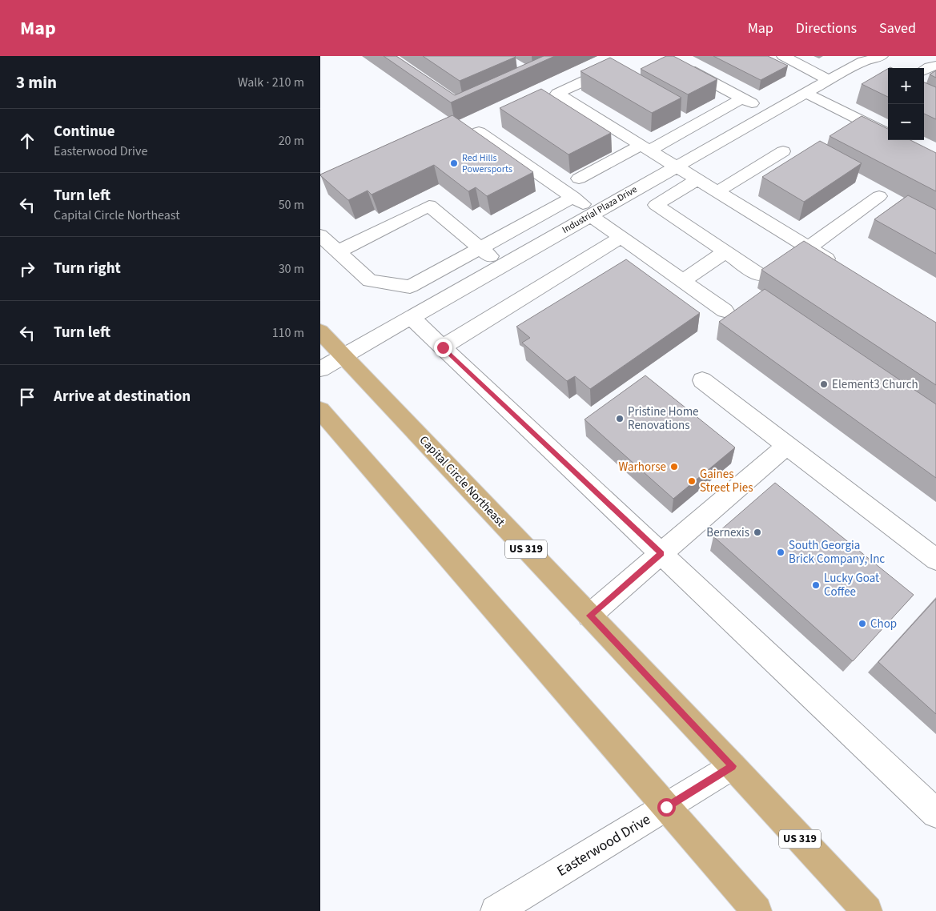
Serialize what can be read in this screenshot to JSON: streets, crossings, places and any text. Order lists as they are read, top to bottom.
{
  "streets": {
    "main road": ["Capital Circle Northeast", "US 319"],
    "street": ["Industrial Plaza Drive", "Easterwood Drive"]
  },
  "crossings": [
    ["Industrial Plaza Drive", "Capital Circle Northeast"],
    ["Capital Circle Northeast", "Easterwood Drive"]
  ],
  "places": [
    "Red Hills Powersports",
    "Element3 Church",
    "Pristine Home Renovations",
    "Warhorse",
    "Gaines Street Pies",
    "Bernexis",
    "South Georgia Brick Company, Inc",
    "Lucky Goat Coffee",
    "Chop"
  ],
  "page": {
    "header": "Map",
    "nav": ["Map", "Directions", "Saved"],
    "heading": ["3 min", "Walk · 210 m"],
    "map_buttons": ["+", "−"],
    "list": [
      ["Continue", "Easterwood Drive", "20 m"],
      ["Turn left", "Capital Circle Northeast", "50 m"],
      ["Turn right", "30 m"],
      ["Turn left", "110 m"],
      "Arrive at destination"
    ]
  }
}
